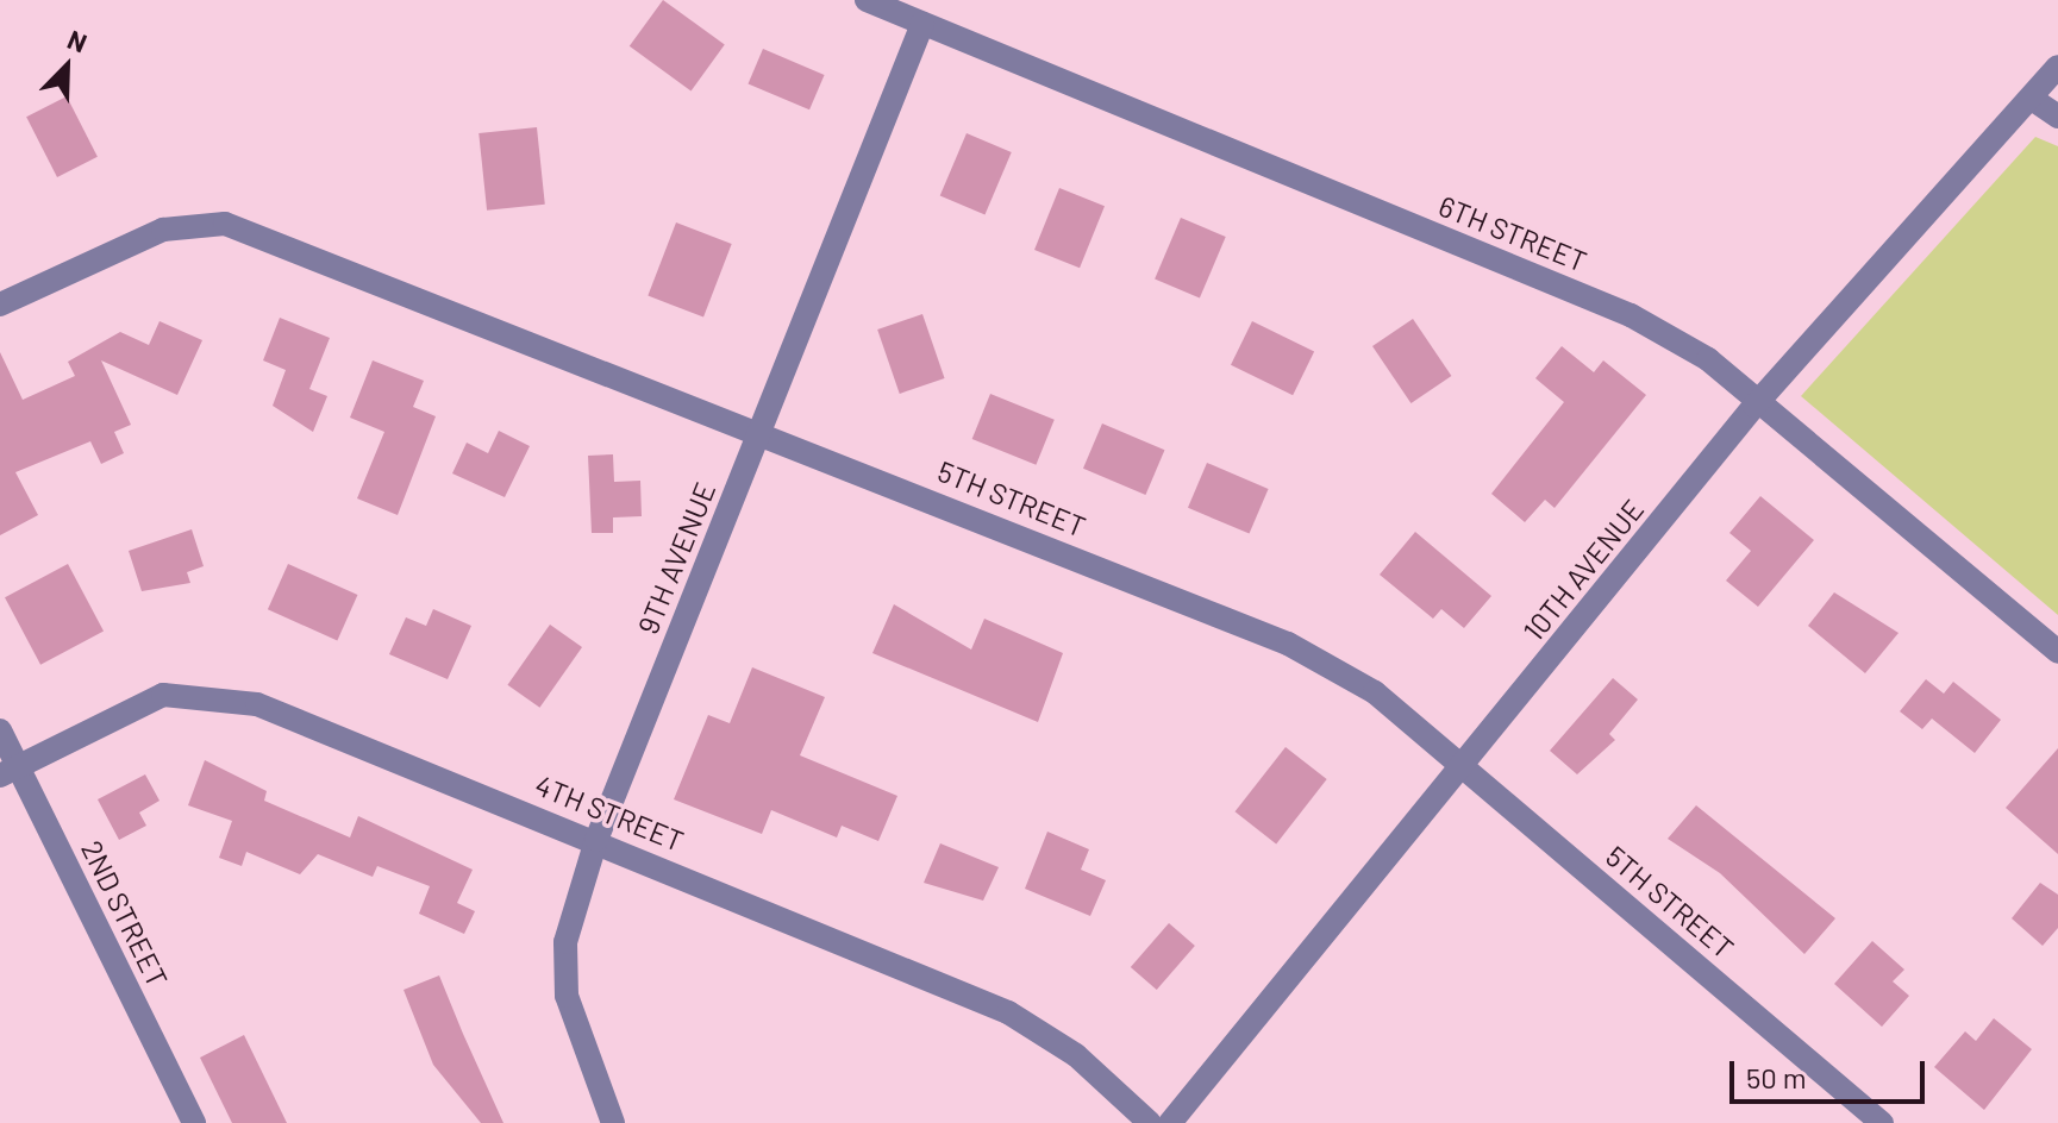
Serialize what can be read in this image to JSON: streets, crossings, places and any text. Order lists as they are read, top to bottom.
{
  "streets": {
    "street": [
      "6TH STREET",
      "5TH STREET",
      "9TH AVENUE",
      "10TH AVENUE",
      "4TH STREET",
      "2ND STREET"
    ]
  },
  "crossings": [
    ["6TH STREET", "9TH AVENUE"],
    ["6TH STREET", "10TH AVENUE"],
    ["5TH STREET", "9TH AVENUE"],
    ["5TH STREET", "10TH AVENUE"],
    ["9TH AVENUE", "4TH STREET"],
    ["4TH STREET", "2ND STREET"]
  ],
  "scale_bar": "50 m",
  "north": "top right"
}
